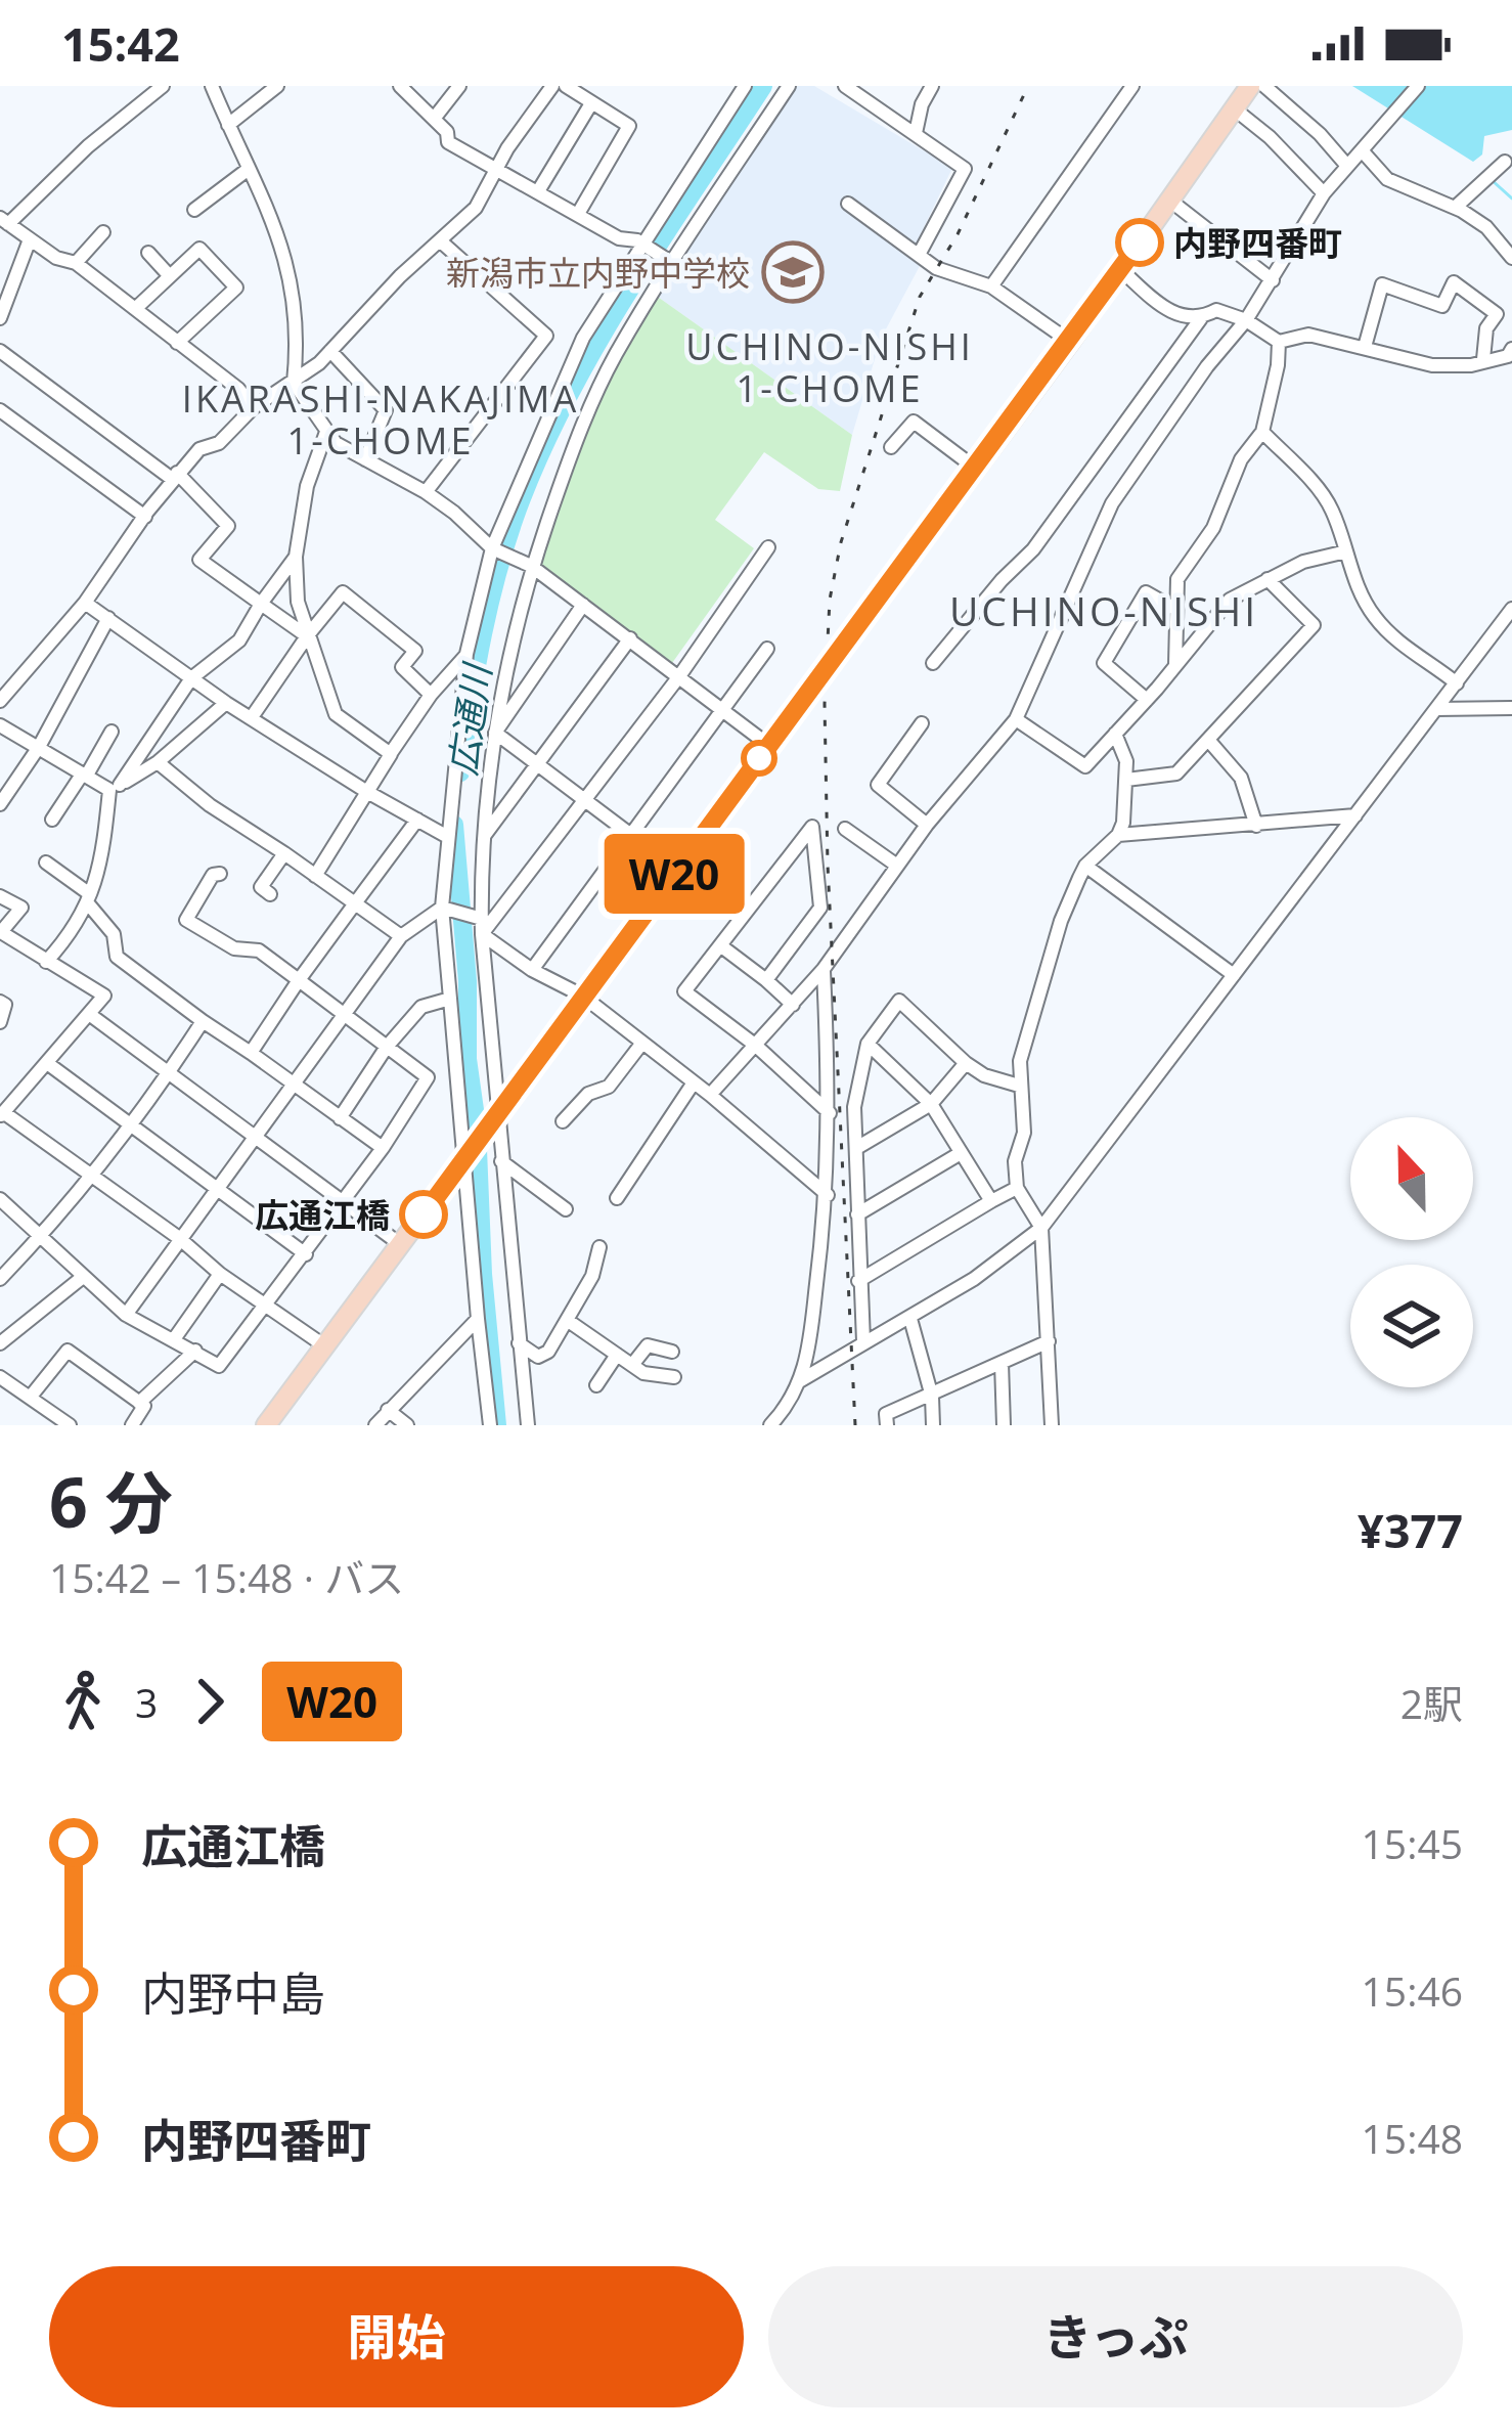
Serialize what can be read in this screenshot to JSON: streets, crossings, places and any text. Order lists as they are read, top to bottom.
{
  "districts": ["UCHINO-NISHI 1-CHOME", "IKARASHI-NAKAJIMA 1-CHOME", "UCHINO-NISHI"],
  "water": ["広通川"],
  "places": {
    "other": ["内野四番町", "広通江橋"],
    "school or university": ["新潟市立内野中学校"]
  },
  "lines": ["bus line W20"],
  "north": "top",
  "page": {
    "status": "15:42",
    "on_map": "W20",
    "heading": ["6 分", "15:42 – 15:48 · バス", "¥377"],
    "legs": ["3", "W20", "2駅"],
    "list": [
      {
        "name": "広通江橋",
        "value": "15:45"
      },
      {
        "name": "内野中島",
        "value": "15:46"
      },
      {
        "name": "内野四番町",
        "value": "15:48"
      }
    ],
    "buttons": ["開始", "きっぷ"]
  }
}
